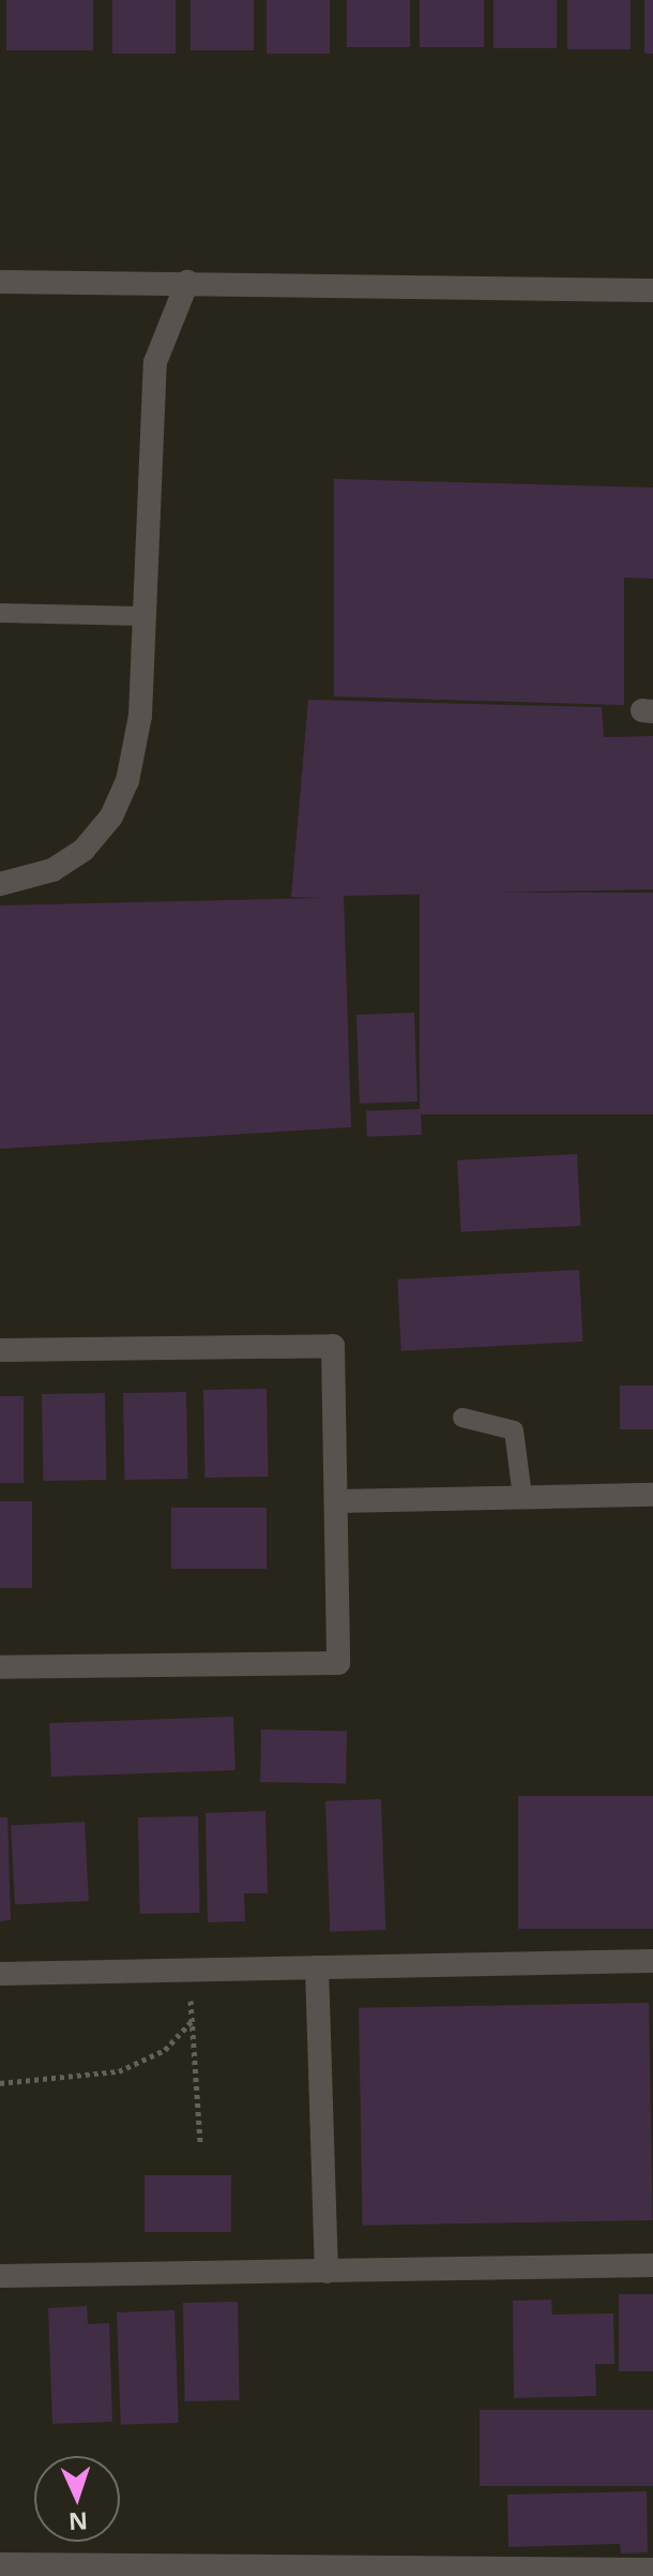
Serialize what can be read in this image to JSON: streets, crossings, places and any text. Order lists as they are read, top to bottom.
{
  "north": "bottom"
}
